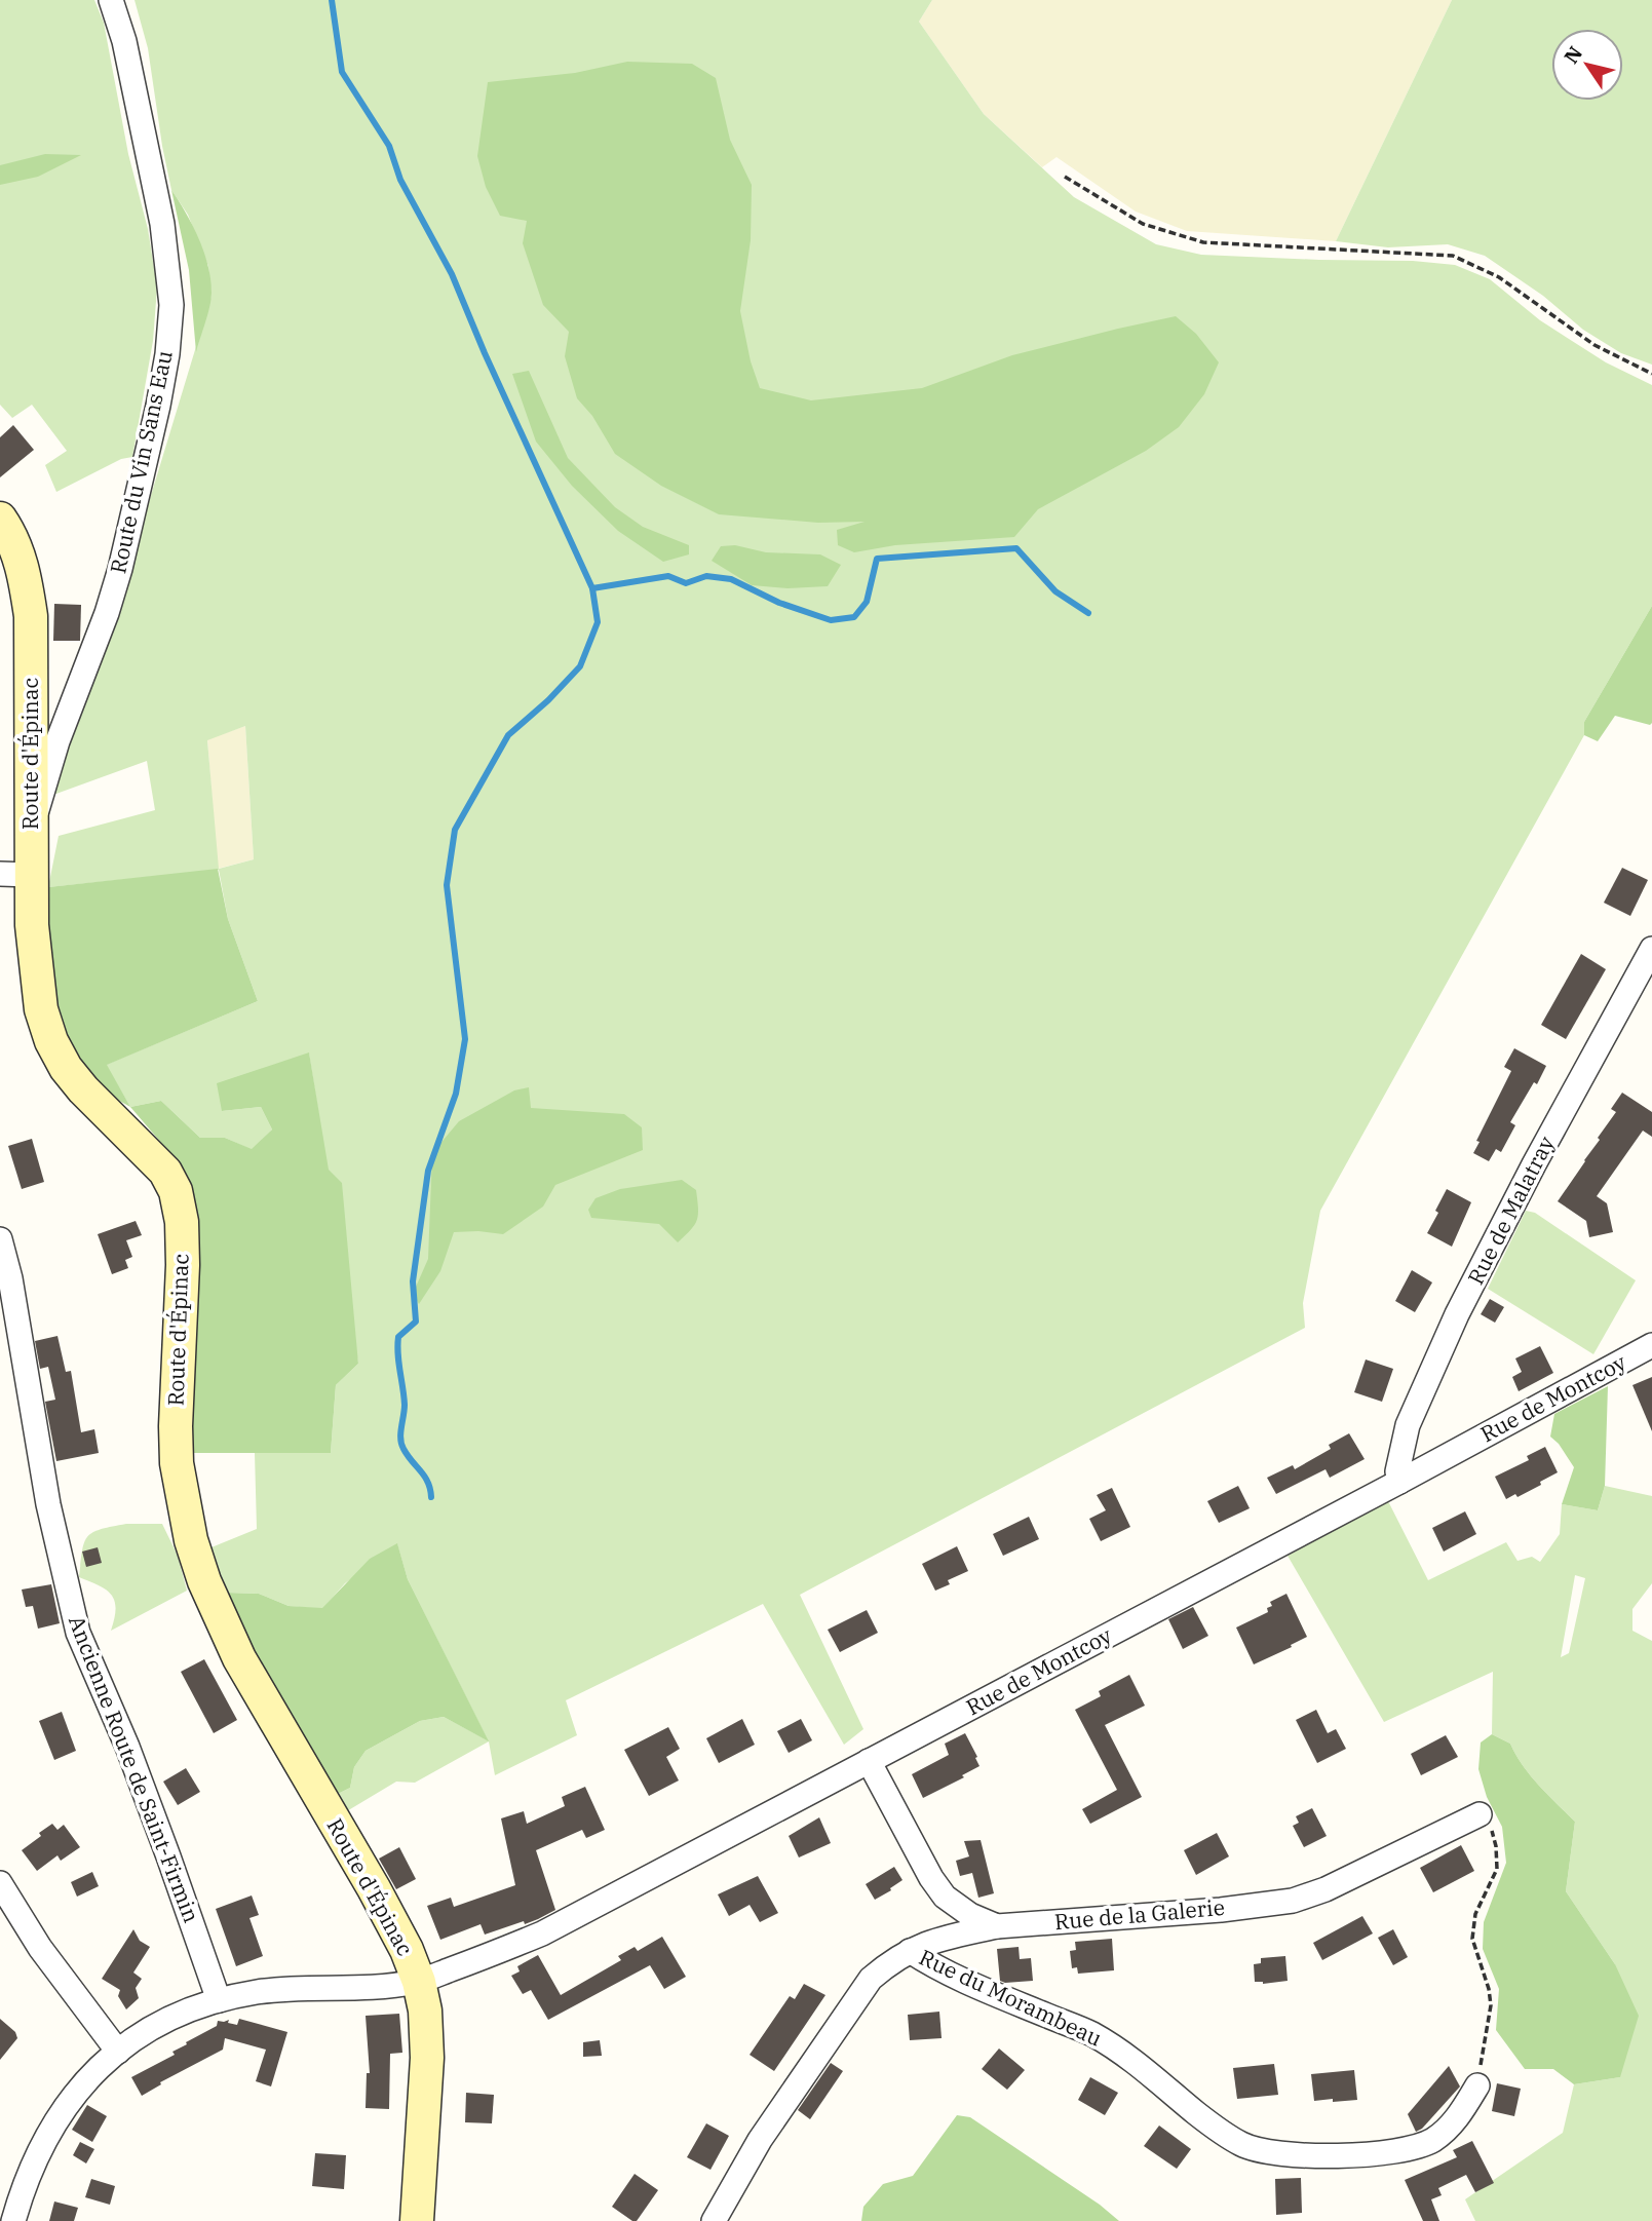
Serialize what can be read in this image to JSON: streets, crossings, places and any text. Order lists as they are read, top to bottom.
{
  "streets": {
    "main road": ["Route d'Épinac"],
    "street": [
      "Route du Vin Sans Eau",
      "Rue de Malatray",
      "Rue de Montcoy",
      "Ancienne Route de Saint-Firmin",
      "Rue de la Galerie",
      "Rue du Morambeau"
    ]
  },
  "crossings": [
    ["Route du Vin Sans Eau", "Route d'Épinac"],
    ["Route d'Épinac", "Rue de Montcoy"],
    ["Rue de Malatray", "Rue de Montcoy"],
    ["Rue de Montcoy", "Ancienne Route de Saint-Firmin"],
    ["Rue de Montcoy", "Rue de la Galerie"],
    ["Rue de la Galerie", "Rue du Morambeau"]
  ],
  "north": "top left"
}
